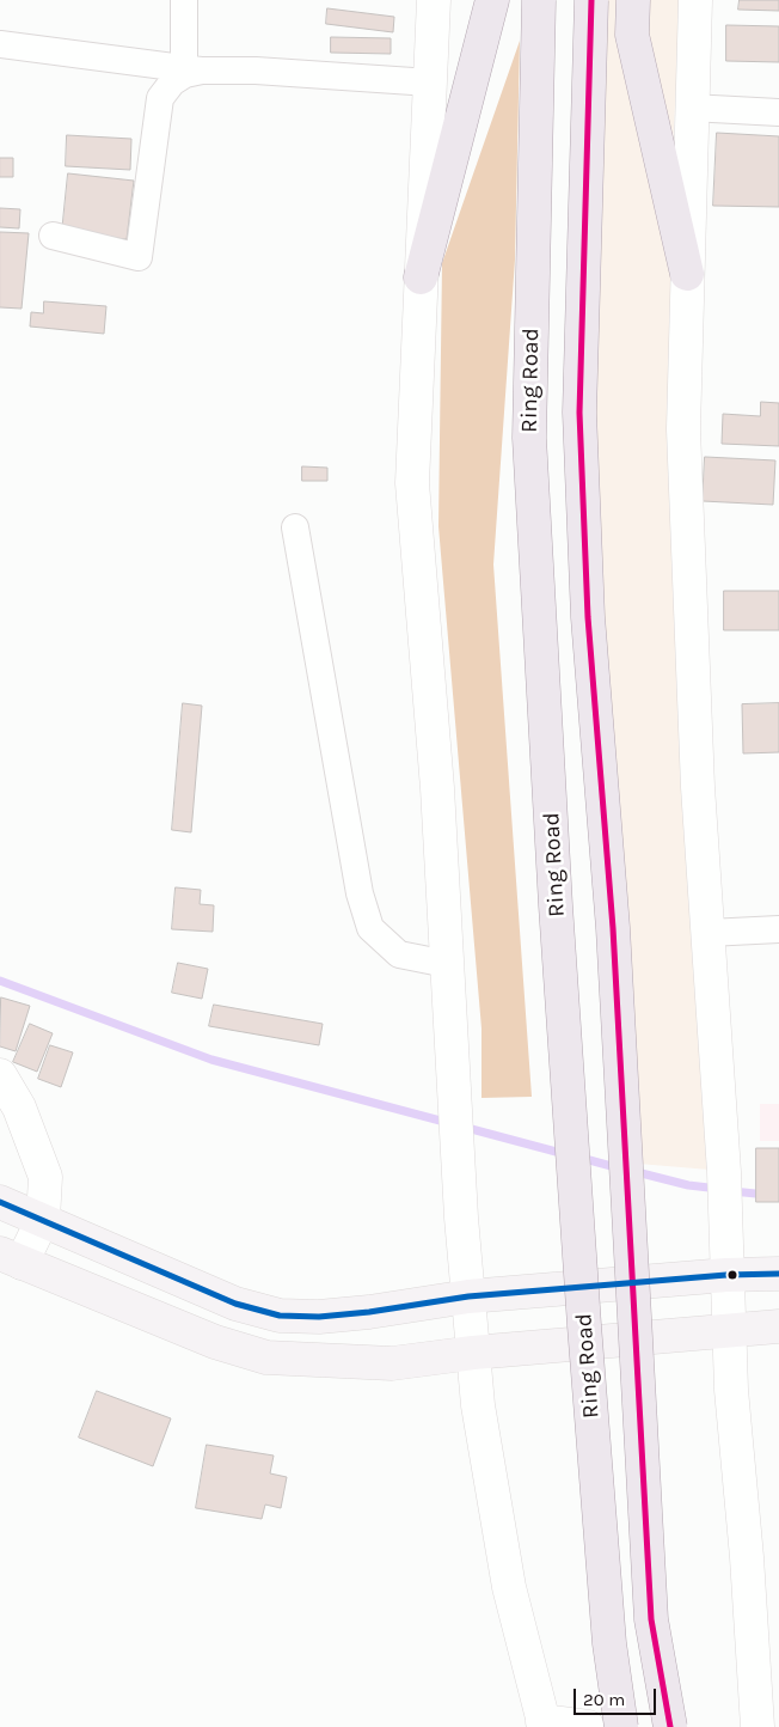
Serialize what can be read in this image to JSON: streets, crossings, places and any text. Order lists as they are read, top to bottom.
{
  "streets": {
    "main road": ["Ring Road"]
  },
  "scale_bar": "20 m"
}
